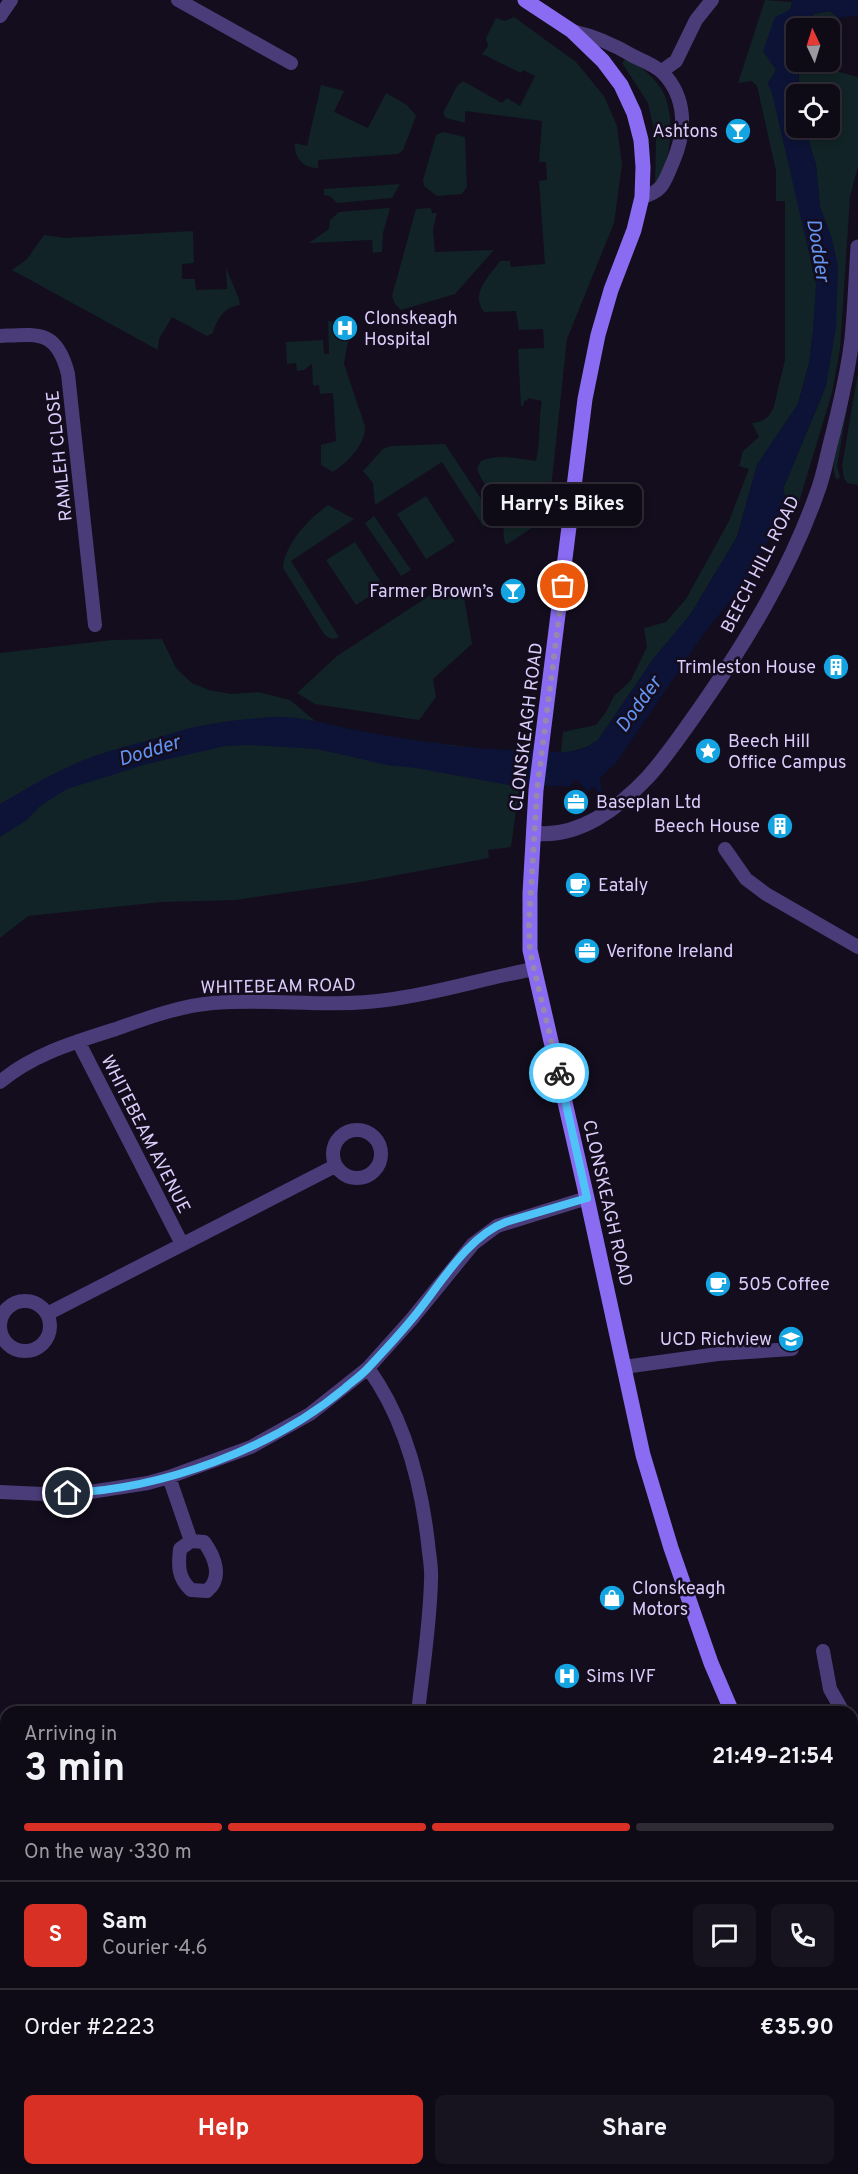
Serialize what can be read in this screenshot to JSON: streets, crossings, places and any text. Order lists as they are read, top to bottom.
{
  "streets": {
    "main road": ["CLONSKEAGH ROAD"],
    "street": [
      "RAMLEH CLOSE",
      "BEECH HILL ROAD",
      "WHITEBEAM ROAD",
      "WHITEBEAM AVENUE"
    ]
  },
  "crossings": [
    ["BEECH HILL ROAD", "CLONSKEAGH ROAD"],
    ["CLONSKEAGH ROAD", "WHITEBEAM ROAD"],
    ["WHITEBEAM ROAD", "WHITEBEAM AVENUE"]
  ],
  "water": ["Dodder"],
  "places": {
    "bar": ["Ashtons", "Farmer Brown’s"],
    "hospital": ["Clonskeagh Hospital", "Sims IVF"],
    "other": ["Harry's Bikes"],
    "building": ["Trimleston House", "Beech House"],
    "place": ["Beech Hill Office Campus"],
    "office": ["Baseplan Ltd", "Verifone Ireland"],
    "cafe": ["Eataly", "505 Coffee"],
    "school or university": ["UCD Richview"],
    "shop": ["Clonskeagh Motors"]
  },
  "north": "top",
  "page": {
    "bubble": "Harry's Bikes",
    "heading": ["3 min", "Arriving in", "21:49–21:54"],
    "panel": [
      "Sam",
      "Courier · 4.6",
      "Order #2223",
      "€35.90"
    ],
    "bar": "On the way · 330 m",
    "round": "S",
    "buttons": ["Help", "Share"]
  }
}
